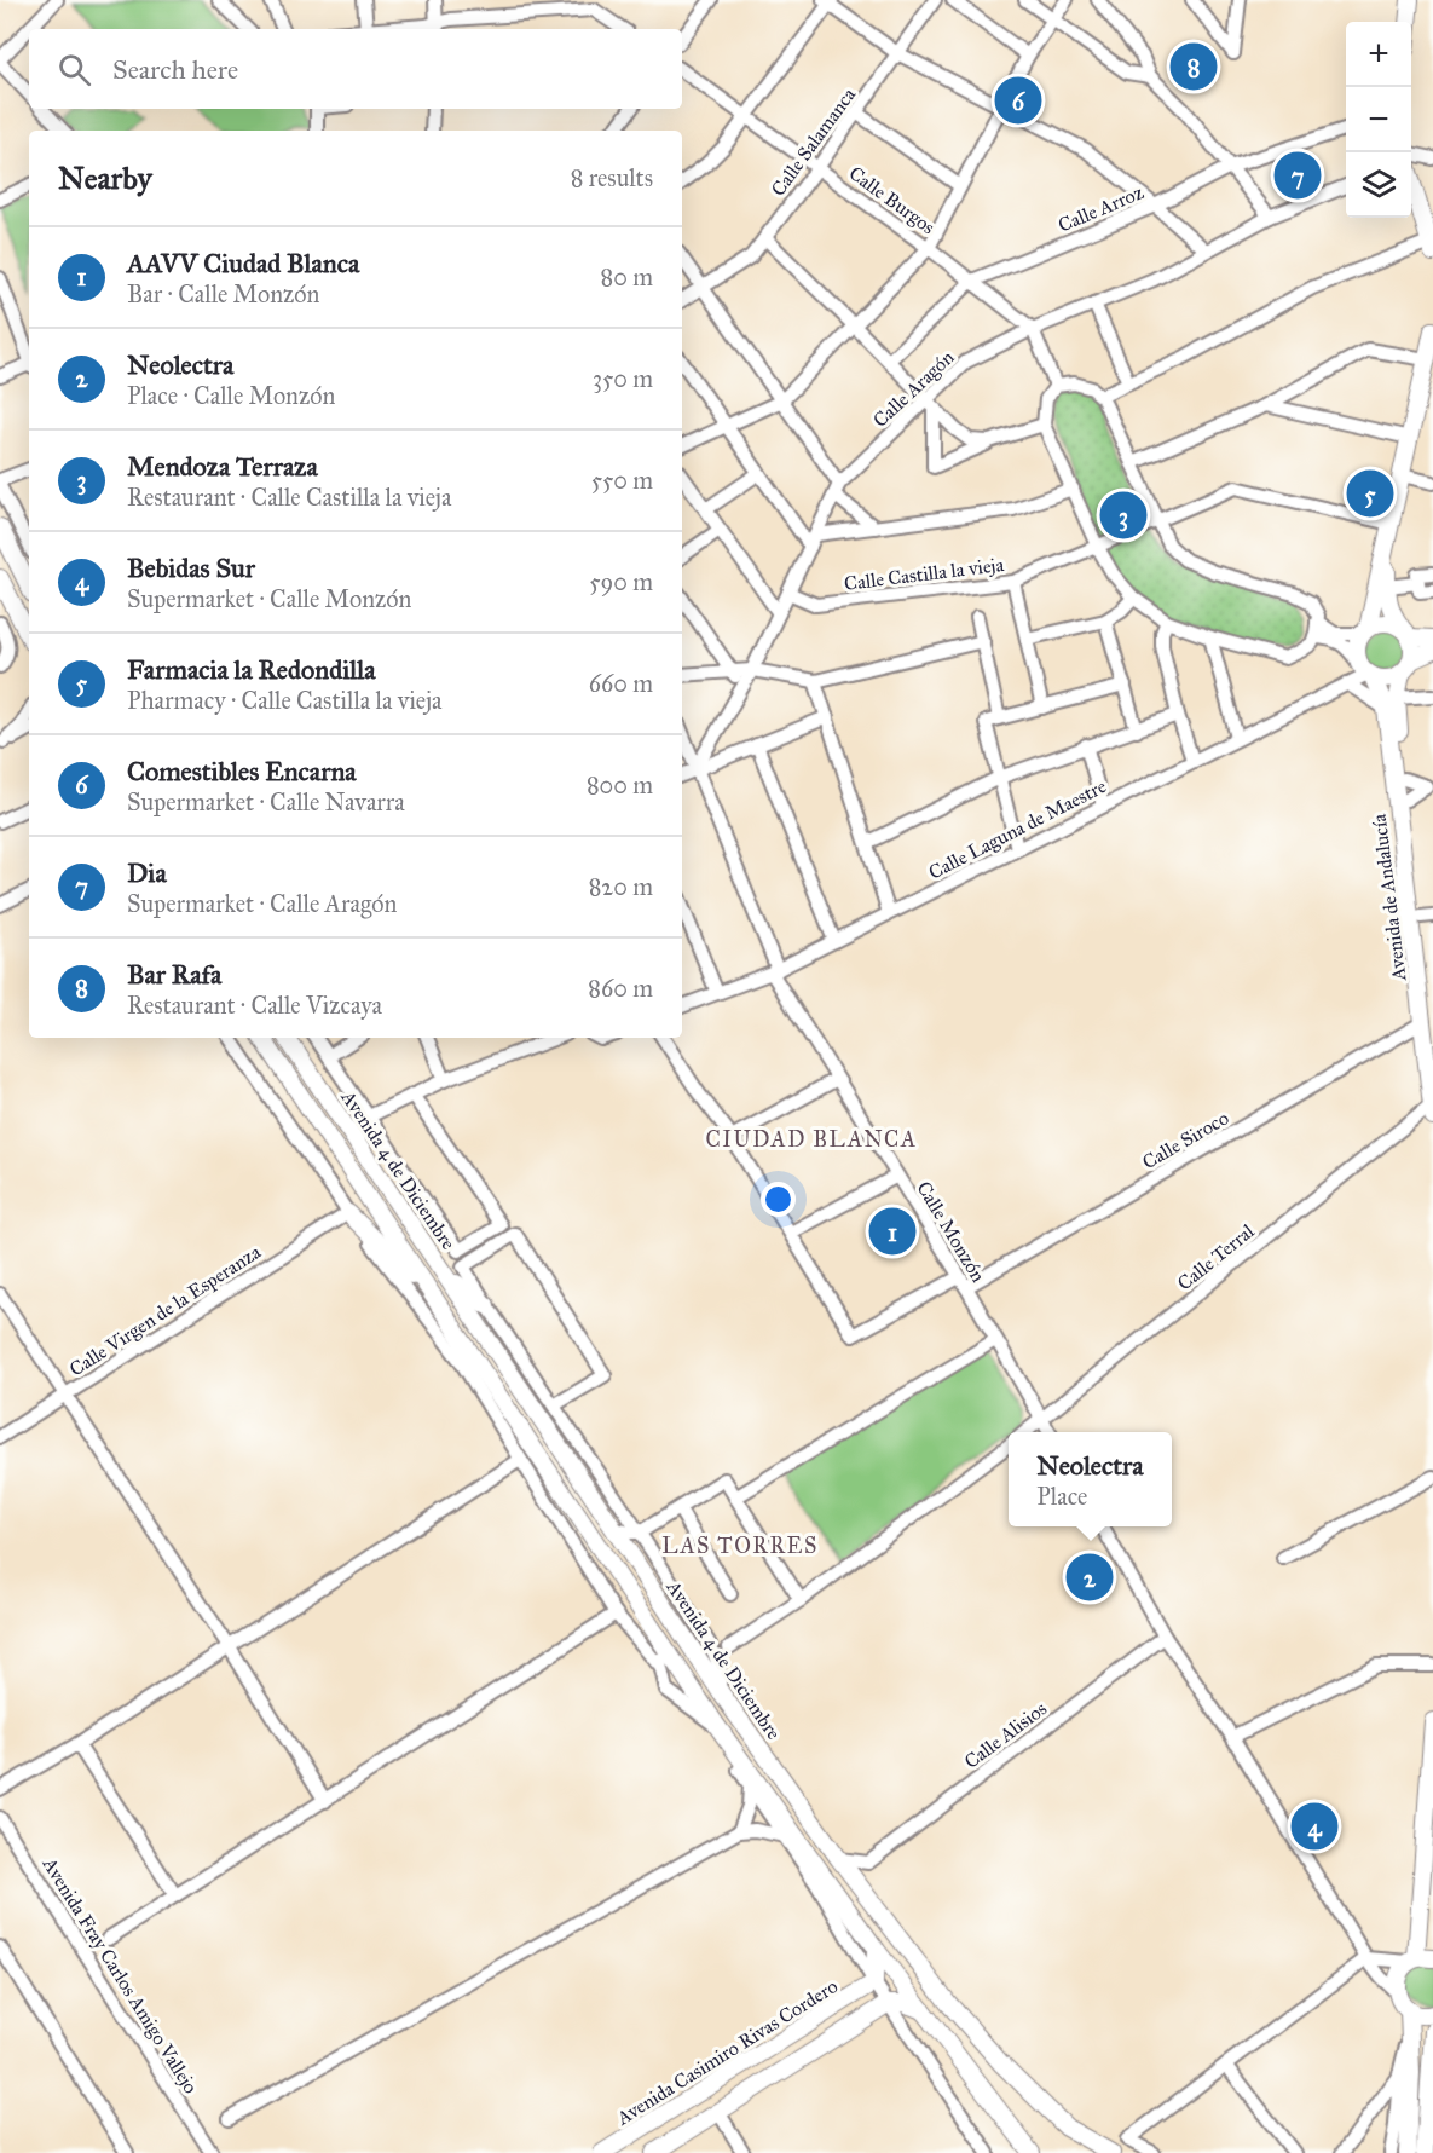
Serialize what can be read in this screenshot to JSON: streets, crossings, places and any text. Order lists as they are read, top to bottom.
{
  "streets": {
    "main road": ["Avenida de Andalucía", "Avenida 4 de Diciembre", "Avenida Casimiro Rivas Cordero"],
    "street": [
      "Calle Salamanca",
      "Calle Burgos",
      "Calle Arroz",
      "Calle Aragón",
      "Calle Castilla la vieja",
      "Calle Laguna de Maestre",
      "Calle Siroco",
      "Calle Monzón",
      "Calle Terral",
      "Calle Virgen de la Esperanza",
      "Calle Alisios",
      "Avenida Fray Carlos Amigo Vallejo"
    ]
  },
  "crossings": [
    ["Calle Salamanca", "Calle Burgos"],
    ["Calle Burgos", "Calle Arroz"],
    ["Calle Burgos", "Calle Aragón"],
    ["Calle Aragón", "Calle Castilla la vieja"],
    ["Calle Aragón", "Calle Monzón"],
    ["Calle Laguna de Maestre", "Avenida de Andalucía"],
    ["Calle Laguna de Maestre", "Calle Monzón"],
    ["Avenida de Andalucía", "Calle Siroco"],
    ["Avenida de Andalucía", "Calle Terral"],
    ["Calle Siroco", "Calle Monzón"],
    ["Avenida 4 de Diciembre", "Calle Alisios"],
    ["Calle Monzón", "Calle Terral"]
  ],
  "districts": ["CIUDAD BLANCA", "LAS TORRES"],
  "page": {
    "map_buttons": ["+", "−"],
    "search": "Search here",
    "pins": [
      "8",
      "6",
      "7",
      "5",
      "3",
      "1",
      "2",
      "4"
    ],
    "heading": ["Nearby", "8 results"],
    "list": [
      {
        "mark": "1",
        "name": "AAVV Ciudad Blanca",
        "note": "Bar · Calle Monzón",
        "value": "80 m"
      },
      {
        "mark": "2",
        "name": "Neolectra",
        "note": "Place · Calle Monzón",
        "value": "350 m"
      },
      {
        "mark": "3",
        "name": "Mendoza Terraza",
        "note": "Restaurant · Calle Castilla la vieja",
        "value": "550 m"
      },
      {
        "mark": "4",
        "name": "Bebidas Sur",
        "note": "Supermarket · Calle Monzón",
        "value": "590 m"
      },
      {
        "mark": "5",
        "name": "Farmacia la Redondilla",
        "note": "Pharmacy · Calle Castilla la vieja",
        "value": "660 m"
      },
      {
        "mark": "6",
        "name": "Comestibles Encarna",
        "note": "Supermarket · Calle Navarra",
        "value": "800 m"
      },
      {
        "mark": "7",
        "name": "Dia",
        "note": "Supermarket · Calle Aragón",
        "value": "820 m"
      },
      {
        "mark": "8",
        "name": "Bar Rafa",
        "note": "Restaurant · Calle Vizcaya",
        "value": "860 m"
      }
    ],
    "popup": ["Neolectra", "Place"]
  }
}
